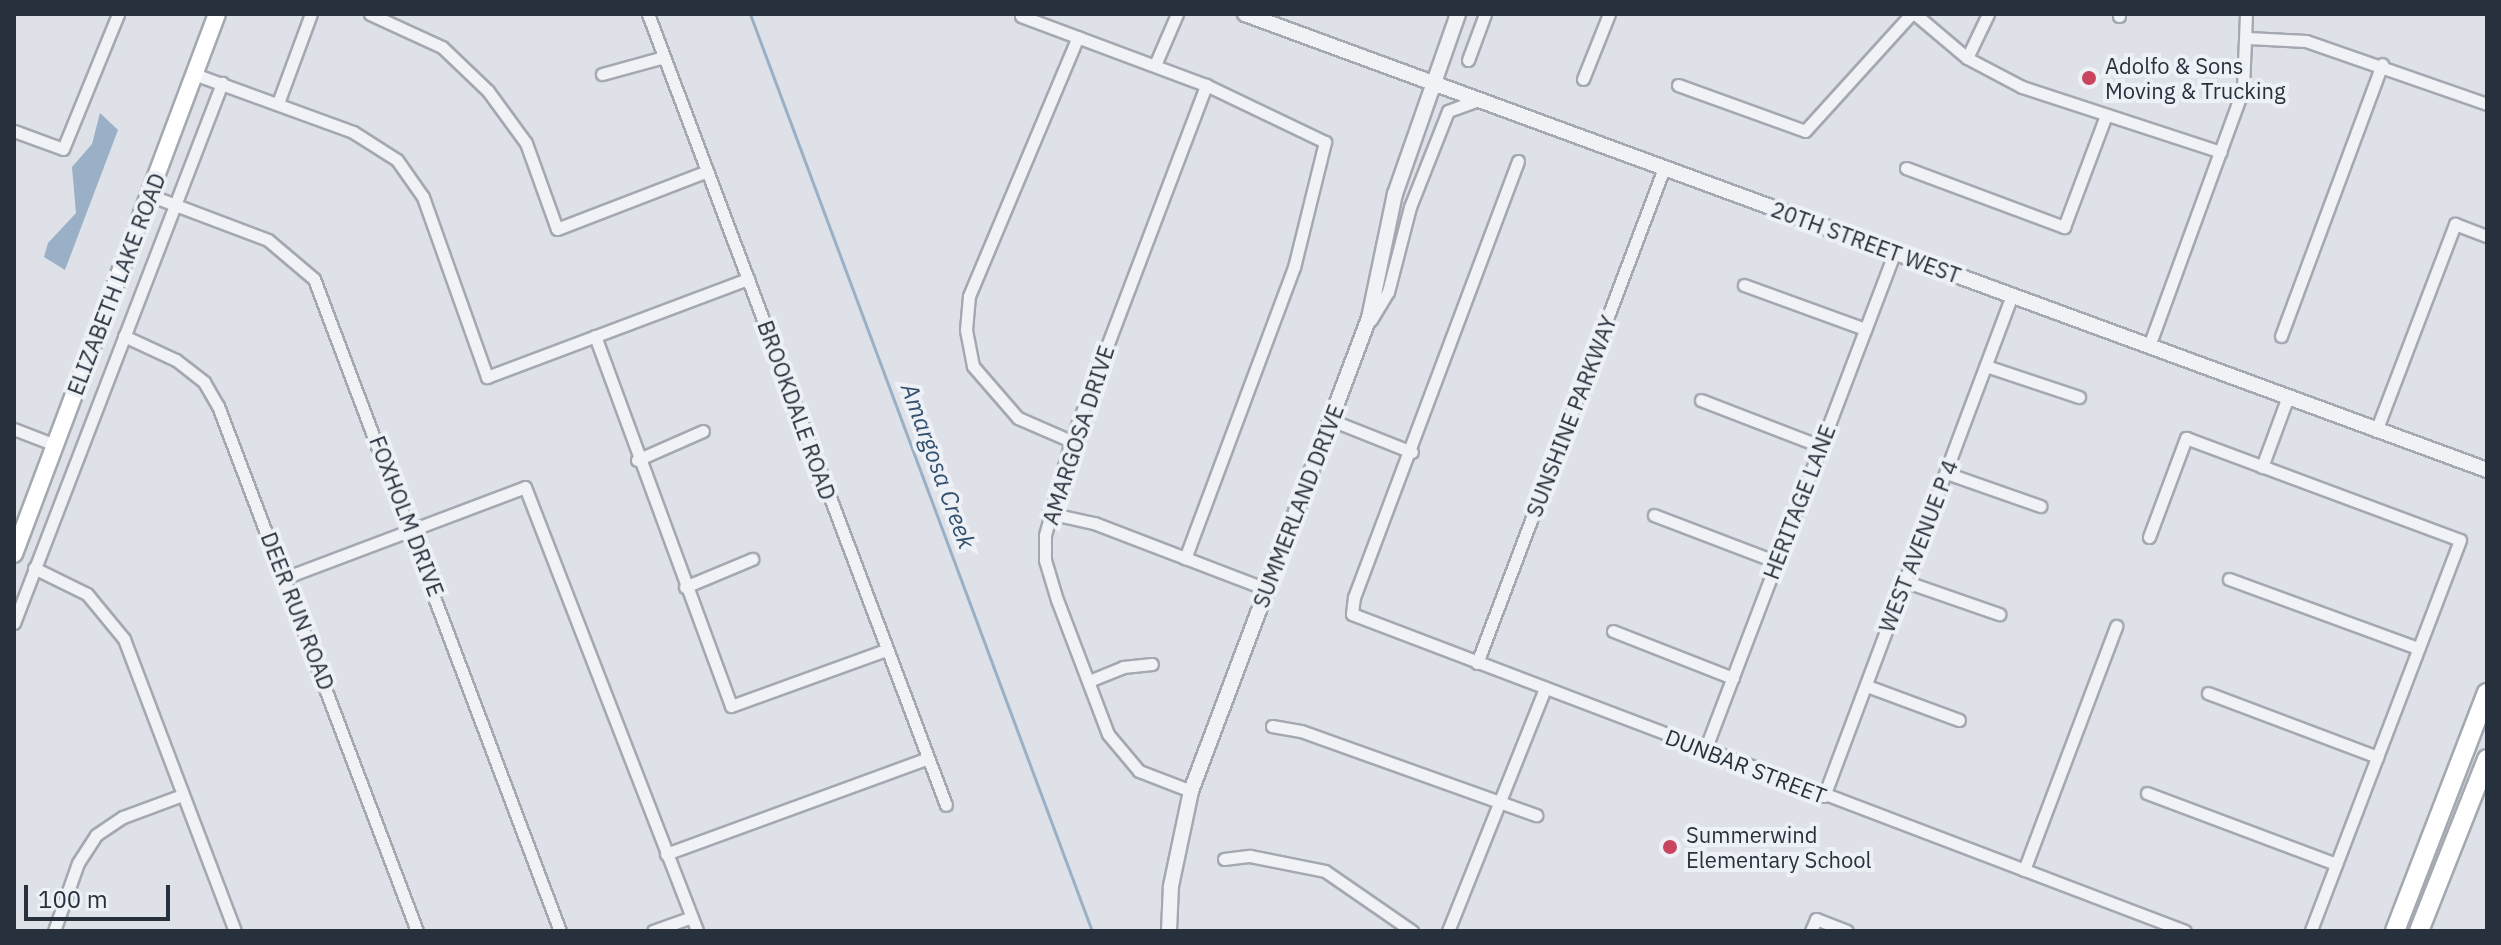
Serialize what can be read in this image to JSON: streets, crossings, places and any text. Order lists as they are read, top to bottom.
{
  "streets": {
    "main road": ["ELIZABETH LAKE ROAD"],
    "street": [
      "20TH STREET WEST",
      "BROOKDALE ROAD",
      "SUNSHINE PARKWAY",
      "AMARGOSA DRIVE",
      "HERITAGE LANE",
      "SUMMERLAND DRIVE",
      "FOXHOLM DRIVE",
      "WEST AVENUE P 4",
      "DEER RUN ROAD",
      "DUNBAR STREET"
    ]
  },
  "crossings": [
    ["20TH STREET WEST", "SUNSHINE PARKWAY"],
    ["20TH STREET WEST", "HERITAGE LANE"],
    ["20TH STREET WEST", "SUMMERLAND DRIVE"],
    ["20TH STREET WEST", "WEST AVENUE P 4"],
    ["ELIZABETH LAKE ROAD", "FOXHOLM DRIVE"],
    ["SUNSHINE PARKWAY", "DUNBAR STREET"],
    ["AMARGOSA DRIVE", "SUMMERLAND DRIVE"],
    ["HERITAGE LANE", "DUNBAR STREET"],
    ["WEST AVENUE P 4", "DUNBAR STREET"]
  ],
  "water": ["Amargosa Creek"],
  "places": ["Adolfo & Sons Moving & Trucking", "Summerwind Elementary School"],
  "scale_bar": "100 m"
}
